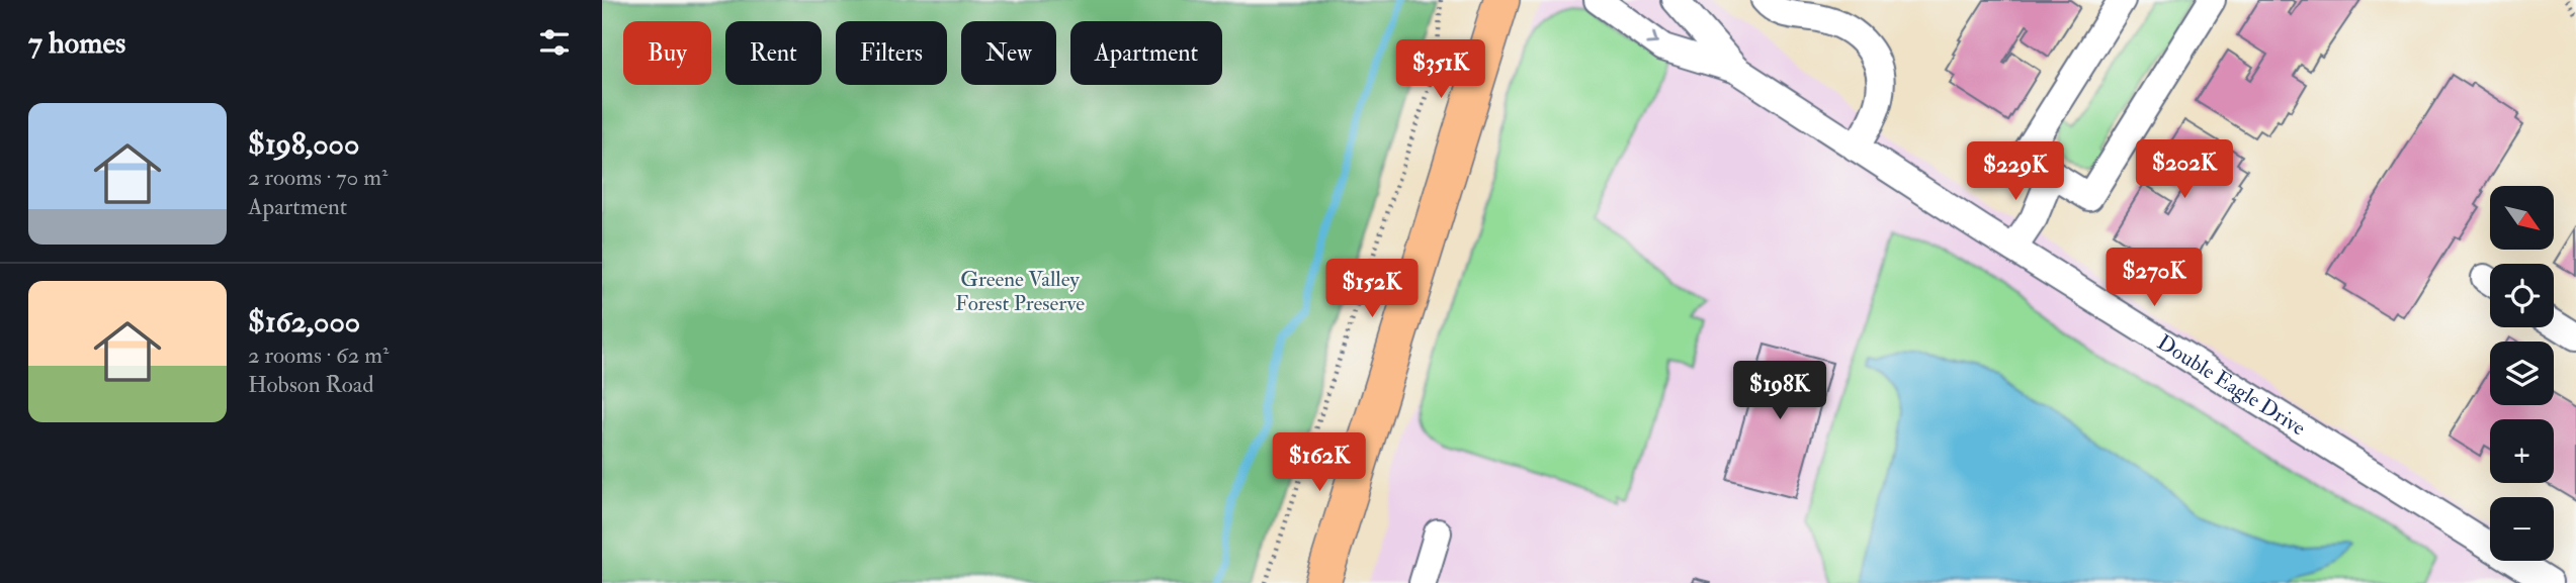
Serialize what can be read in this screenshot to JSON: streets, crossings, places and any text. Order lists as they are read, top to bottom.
{
  "streets": {
    "street": ["Double Eagle Drive"]
  },
  "parks": ["Greene Valley Forest Preserve"],
  "north": "bottom right",
  "page": {
    "heading": "7 homes",
    "chip": [
      "Buy",
      "Rent",
      "Filters",
      "New",
      "Apartment"
    ],
    "price": [
      "$351K",
      "$202K",
      "$229K",
      "$270K",
      "$152K",
      "$198K",
      "$162K"
    ],
    "list": [
      {
        "name": "$198,000",
        "note": "2 rooms · 70 m² · Apartment"
      },
      {
        "name": "$162,000",
        "note": "2 rooms · 62 m² · Hobson Road"
      }
    ],
    "map_buttons": ["+", "−"]
  }
}
